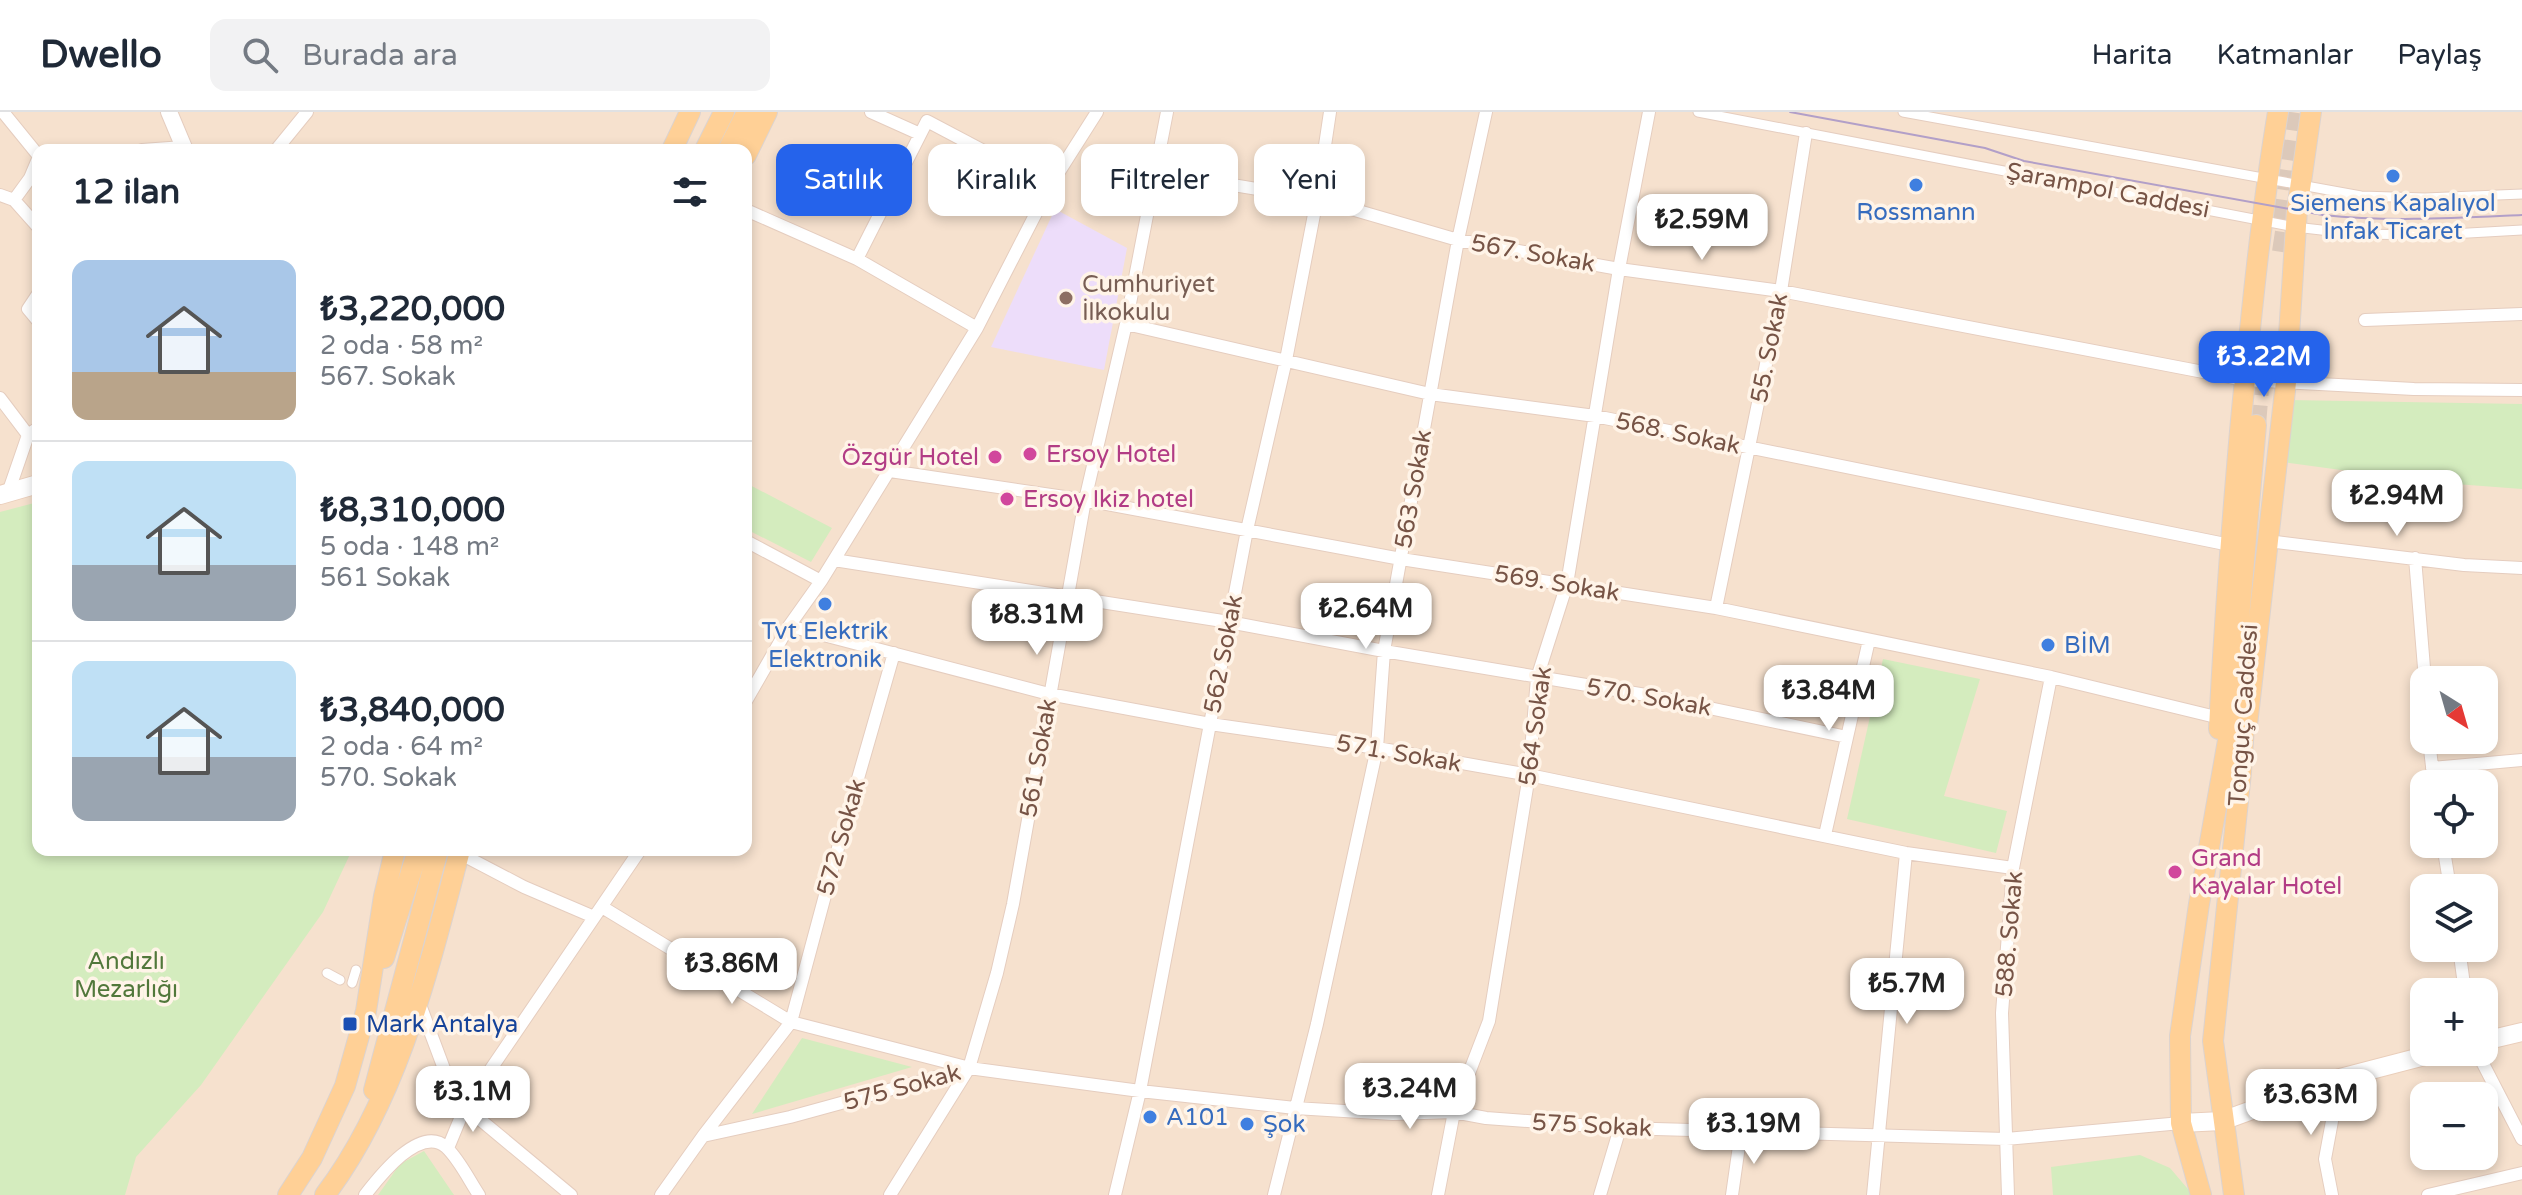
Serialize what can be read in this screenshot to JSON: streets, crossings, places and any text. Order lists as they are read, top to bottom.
{
  "streets": {
    "main road": ["Tonguç Caddesi"],
    "street": [
      "Şarampol Caddesi",
      "567. Sokak",
      "55. Sokak",
      "568. Sokak",
      "563 Sokak",
      "569. Sokak",
      "562 Sokak",
      "570. Sokak",
      "564 Sokak",
      "571. Sokak",
      "561 Sokak",
      "572 Sokak",
      "588. Sokak",
      "575 Sokak"
    ]
  },
  "crossings": [
    ["Şarampol Caddesi", "55. Sokak"],
    ["567. Sokak", "55. Sokak"],
    ["567. Sokak", "563 Sokak"],
    ["567. Sokak", "564 Sokak"],
    ["55. Sokak", "568. Sokak"],
    ["55. Sokak", "569. Sokak"],
    ["568. Sokak", "563 Sokak"],
    ["568. Sokak", "562 Sokak"],
    ["568. Sokak", "564 Sokak"],
    ["568. Sokak", "561 Sokak"],
    ["563 Sokak", "569. Sokak"],
    ["563 Sokak", "570. Sokak"],
    ["563 Sokak", "571. Sokak"],
    ["563 Sokak", "575 Sokak"],
    ["569. Sokak", "562 Sokak"],
    ["569. Sokak", "564 Sokak"],
    ["569. Sokak", "561 Sokak"],
    ["569. Sokak", "588. Sokak"],
    ["562 Sokak", "570. Sokak"],
    ["562 Sokak", "571. Sokak"],
    ["562 Sokak", "575 Sokak"],
    ["570. Sokak", "564 Sokak"],
    ["570. Sokak", "561 Sokak"],
    ["564 Sokak", "571. Sokak"],
    ["564 Sokak", "575 Sokak"],
    ["571. Sokak", "561 Sokak"],
    ["571. Sokak", "572 Sokak"],
    ["571. Sokak", "588. Sokak"],
    ["561 Sokak", "575 Sokak"],
    ["588. Sokak", "575 Sokak"]
  ],
  "parks": ["Andızlı Mezarlığı"],
  "places": {
    "other": [
      "Siemens Kapalıyol İnfak Ticaret",
      "Rossmann",
      "Cumhuriyet İlkokulu",
      "Ersoy Hotel",
      "Özgür Hotel",
      "Ersoy Ikiz hotel",
      "Tvt Elektrik Elektronik",
      "BİM",
      "Grand Kayalar Hotel",
      "A101",
      "Şok"
    ],
    "transit": ["Mark Antalya"]
  },
  "north": "bottom right",
  "page": {
    "header": "Dwello",
    "search": "Burada ara",
    "nav": ["Harita", "Katmanlar", "Paylaş"],
    "chip": [
      "Satılık",
      "Kiralık",
      "Filtreler",
      "Yeni"
    ],
    "heading": "12 ilan",
    "price": [
      "₺2.59M",
      "₺3.22M",
      "₺2.94M",
      "₺2.64M",
      "₺8.31M",
      "₺3.84M",
      "₺3.86M",
      "₺5.7M",
      "₺3.24M",
      "₺3.1M",
      "₺3.63M",
      "₺3.19M"
    ],
    "list": [
      {
        "name": "₺3,220,000",
        "note": "2 oda · 58 m² · 567. Sokak"
      },
      {
        "name": "₺8,310,000",
        "note": "5 oda · 148 m² · 561 Sokak"
      },
      {
        "name": "₺3,840,000",
        "note": "2 oda · 64 m² · 570. Sokak"
      }
    ],
    "map_buttons": ["+", "−"]
  }
}
